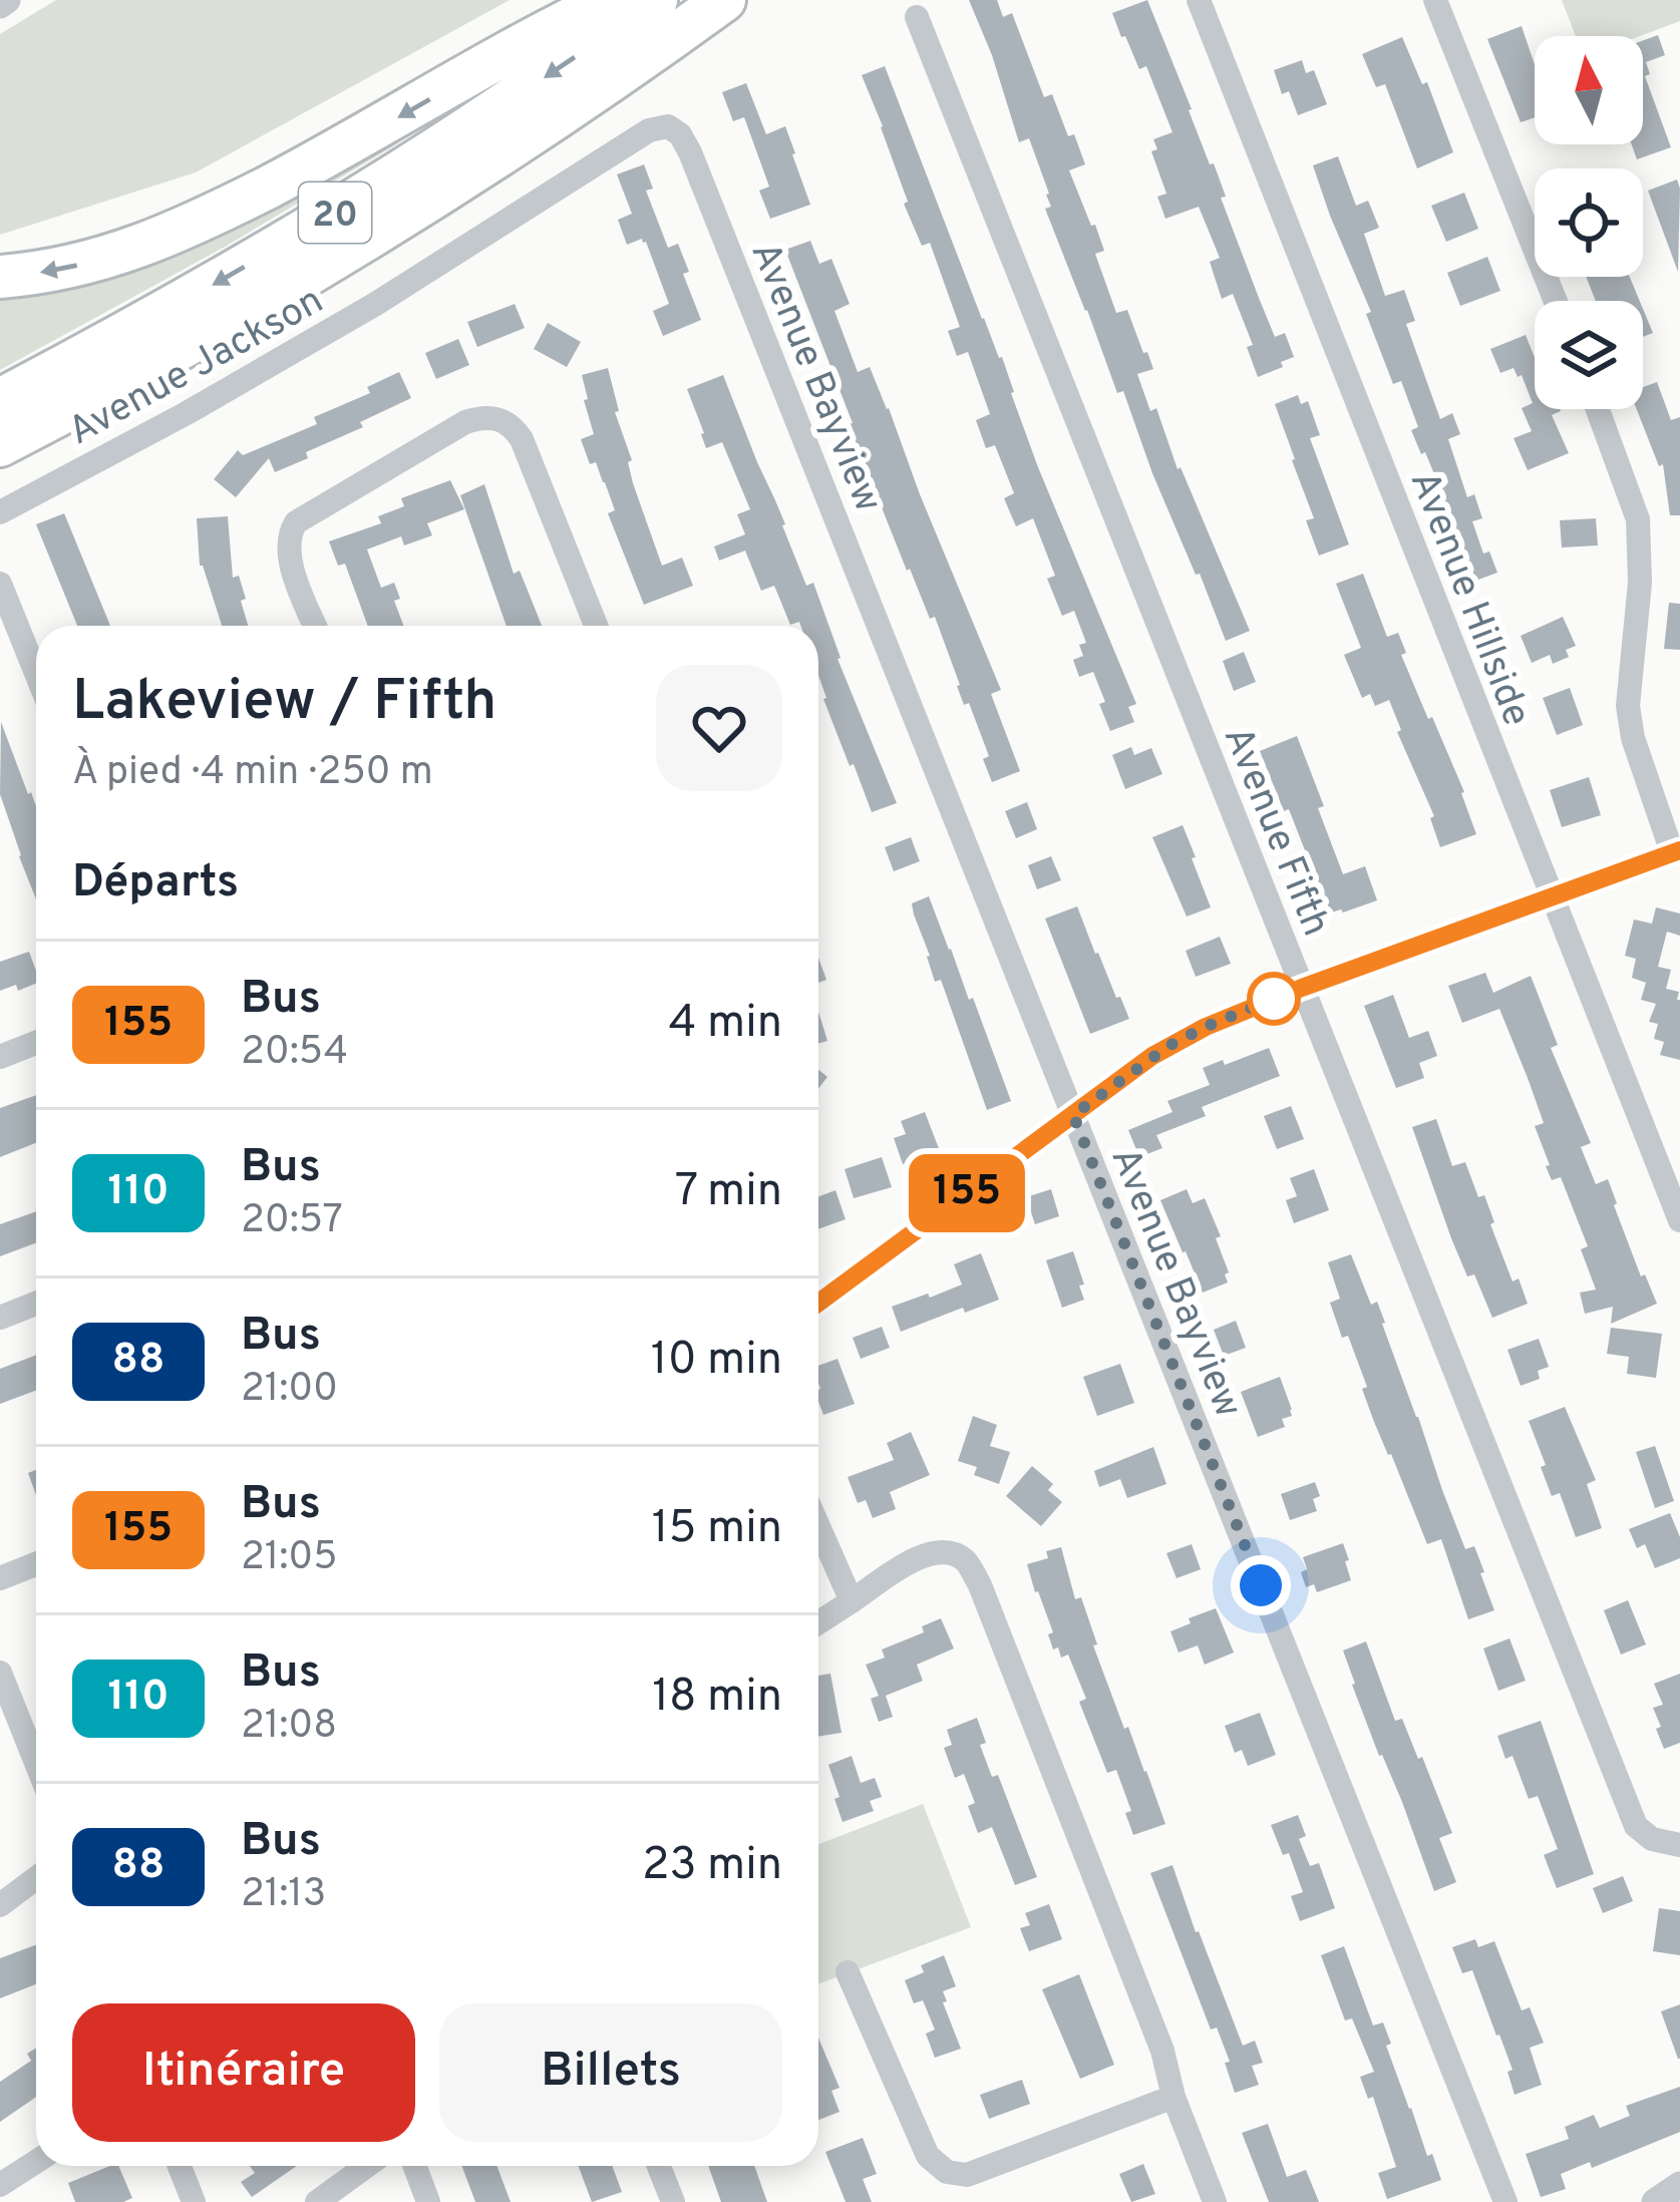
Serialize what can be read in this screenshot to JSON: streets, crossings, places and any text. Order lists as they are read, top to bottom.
{
  "streets": {
    "highway": ["20"],
    "street": [
      "Avenue Jackson",
      "Avenue Bayview",
      "Avenue Hillside",
      "Avenue Fifth"
    ]
  },
  "crossings": [
    ["Avenue Jackson", "Avenue Bayview"]
  ],
  "lines": ["bus line 155"],
  "north": "top",
  "page": {
    "on_map": "155",
    "heading": [
      ["Lakeview / Fifth", "À pied · 4 min · 250 m"],
      "Départs"
    ],
    "list": [
      {
        "mark": "155",
        "name": "Bus",
        "note": "20:54",
        "value": "4 min"
      },
      {
        "mark": "110",
        "name": "Bus",
        "note": "20:57",
        "value": "7 min"
      },
      {
        "mark": "88",
        "name": "Bus",
        "note": "21:00",
        "value": "10 min"
      },
      {
        "mark": "155",
        "name": "Bus",
        "note": "21:05",
        "value": "15 min"
      },
      {
        "mark": "110",
        "name": "Bus",
        "note": "21:08",
        "value": "18 min"
      },
      {
        "mark": "88",
        "name": "Bus",
        "note": "21:13",
        "value": "23 min"
      }
    ],
    "buttons": ["Itinéraire", "Billets"]
  }
}
